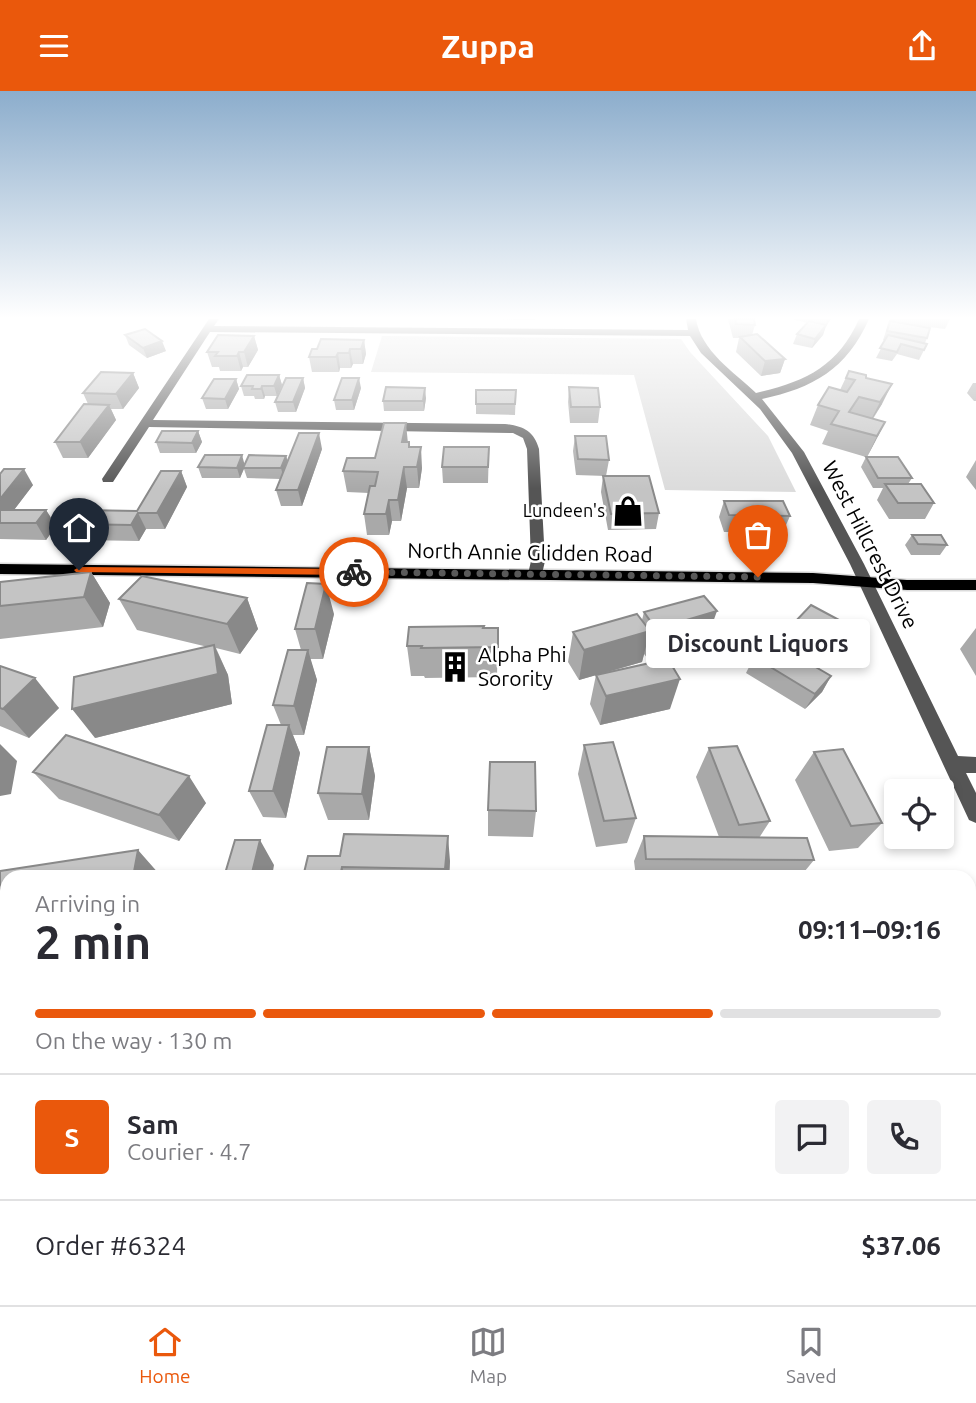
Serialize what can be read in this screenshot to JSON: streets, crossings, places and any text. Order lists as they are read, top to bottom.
{
  "streets": {
    "main road": ["North Annie Glidden Road"],
    "street": ["West Hillcrest Drive"]
  },
  "crossings": [
    ["West Hillcrest Drive", "North Annie Glidden Road"]
  ],
  "places": {
    "shop": ["Lundeen's"],
    "other": ["Discount Liquors"],
    "building": ["Alpha Phi Sorority"]
  },
  "page": {
    "header": "Zuppa",
    "bubble": "Discount Liquors",
    "heading": ["2 min", "Arriving in", "09:11–09:16"],
    "panel": [
      "Sam",
      "Courier · 4.7",
      "Order #6324",
      "$37.06"
    ],
    "bar": "On the way · 130 m",
    "round": "S",
    "tabs": ["Home", "Map", "Saved"]
  }
}
